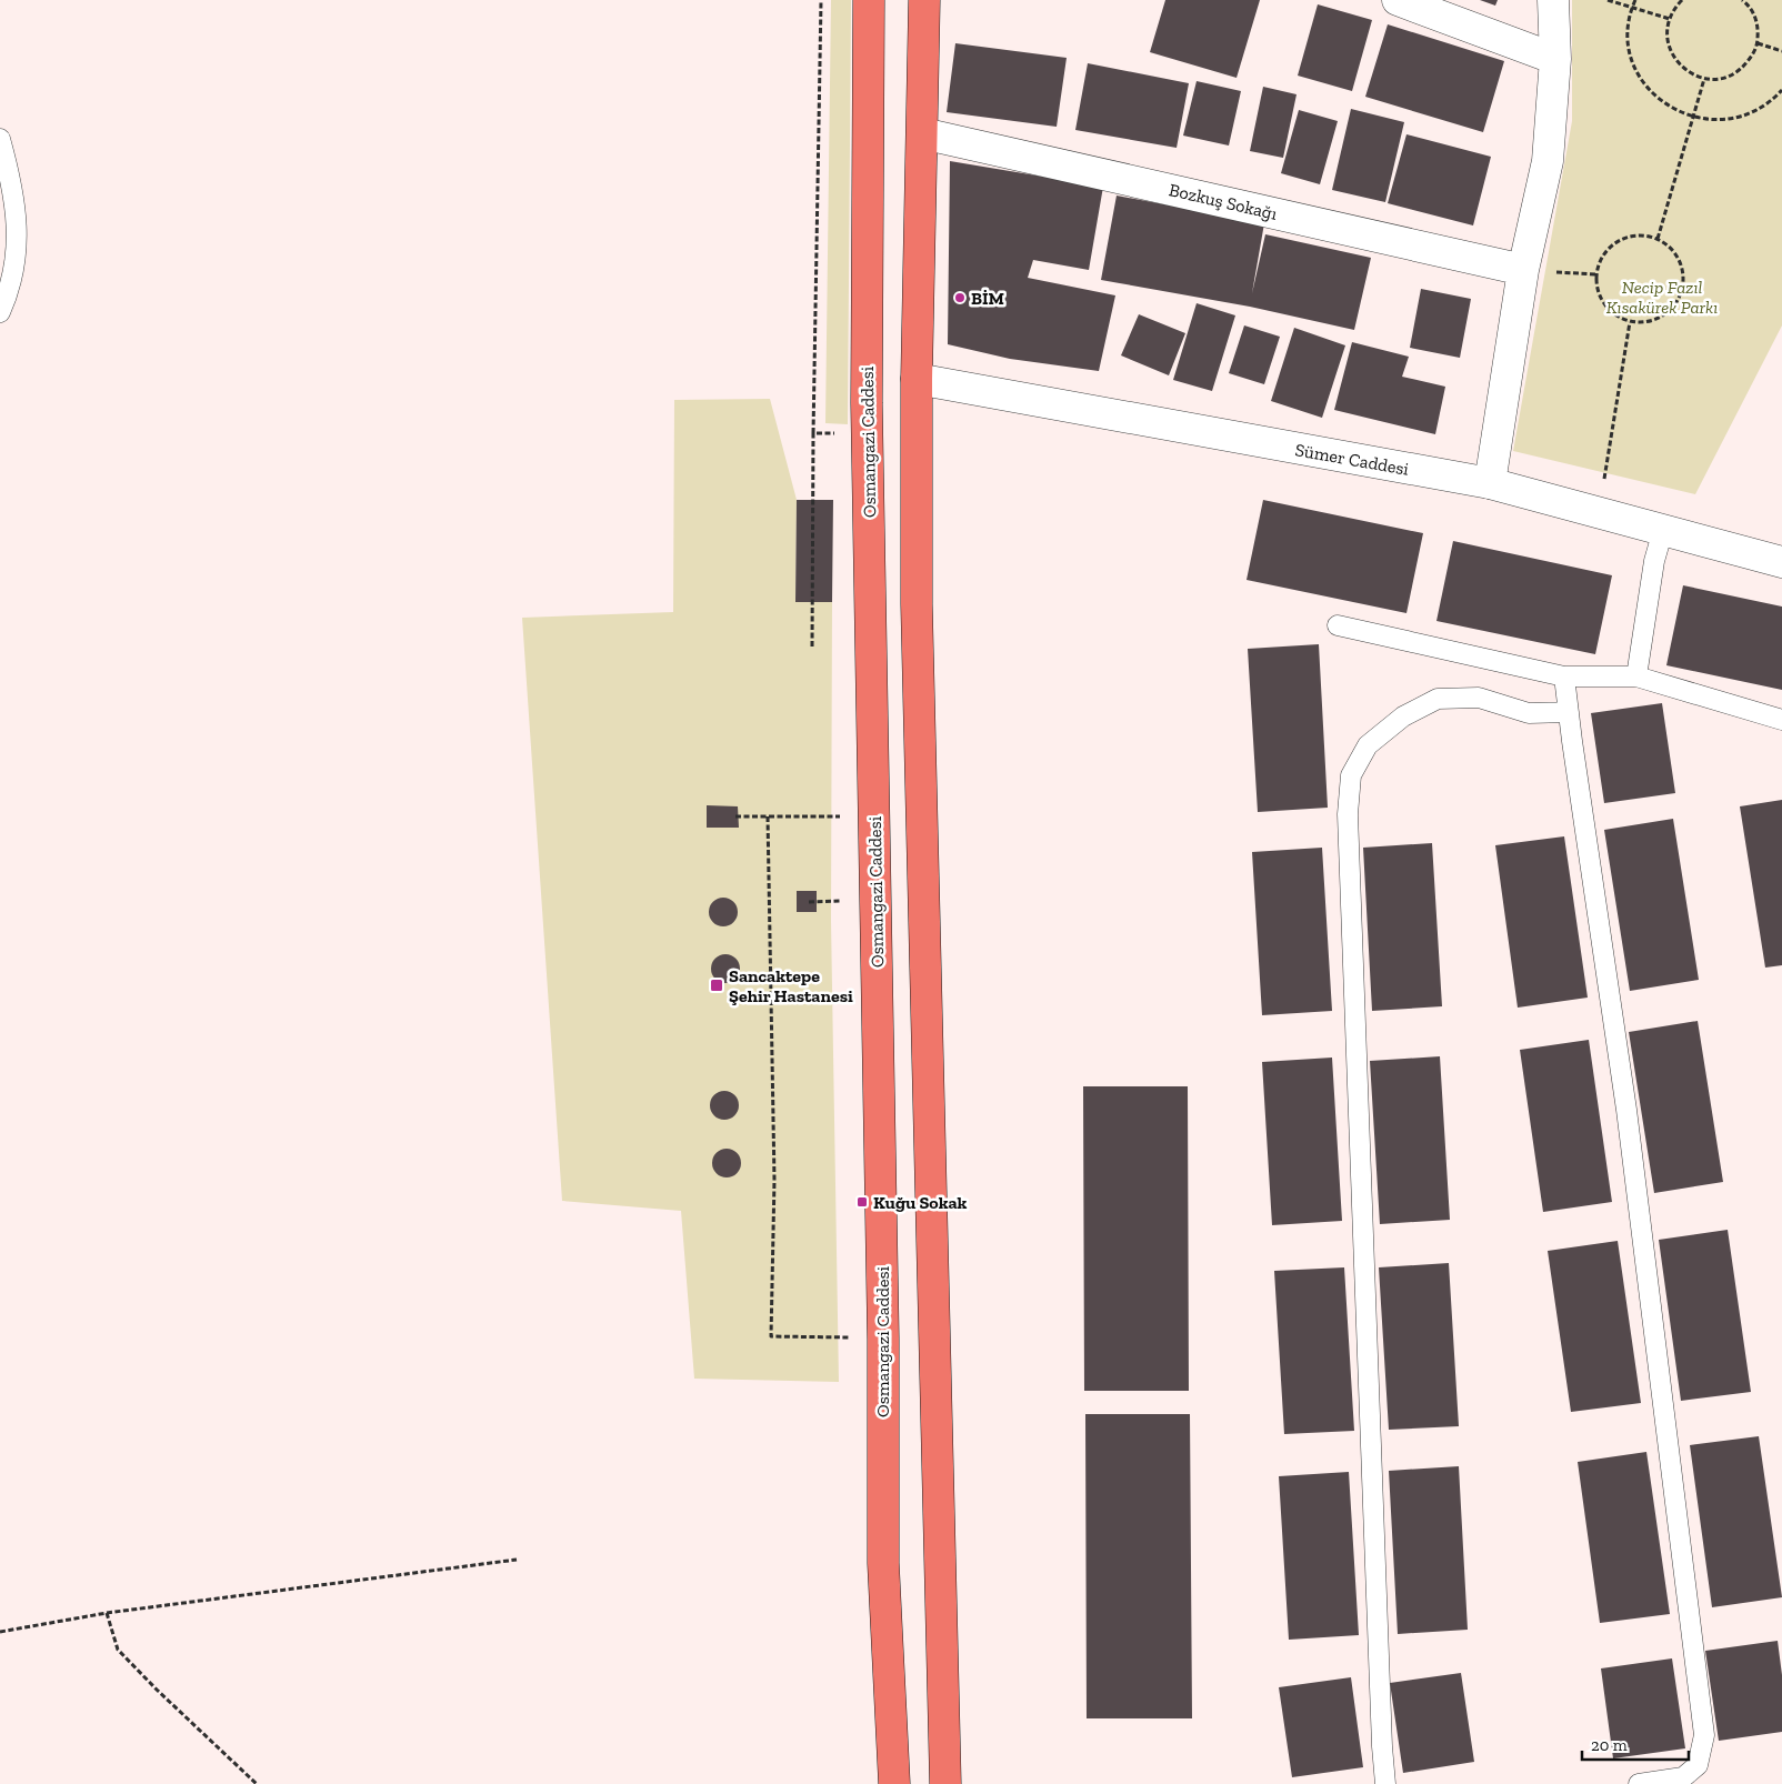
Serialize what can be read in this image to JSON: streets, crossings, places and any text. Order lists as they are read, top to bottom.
{
  "streets": {
    "main road": ["Osmangazi Caddesi"],
    "street": ["Bozkuş Sokağı", "Sümer Caddesi"]
  },
  "parks": ["Necip Fazıl Kısakürek Parkı"],
  "places": {
    "other": ["BİM"],
    "transit": ["Sancaktepe Şehir Hastanesi", "Kuğu Sokak"]
  },
  "scale_bar": "20 m"
}
